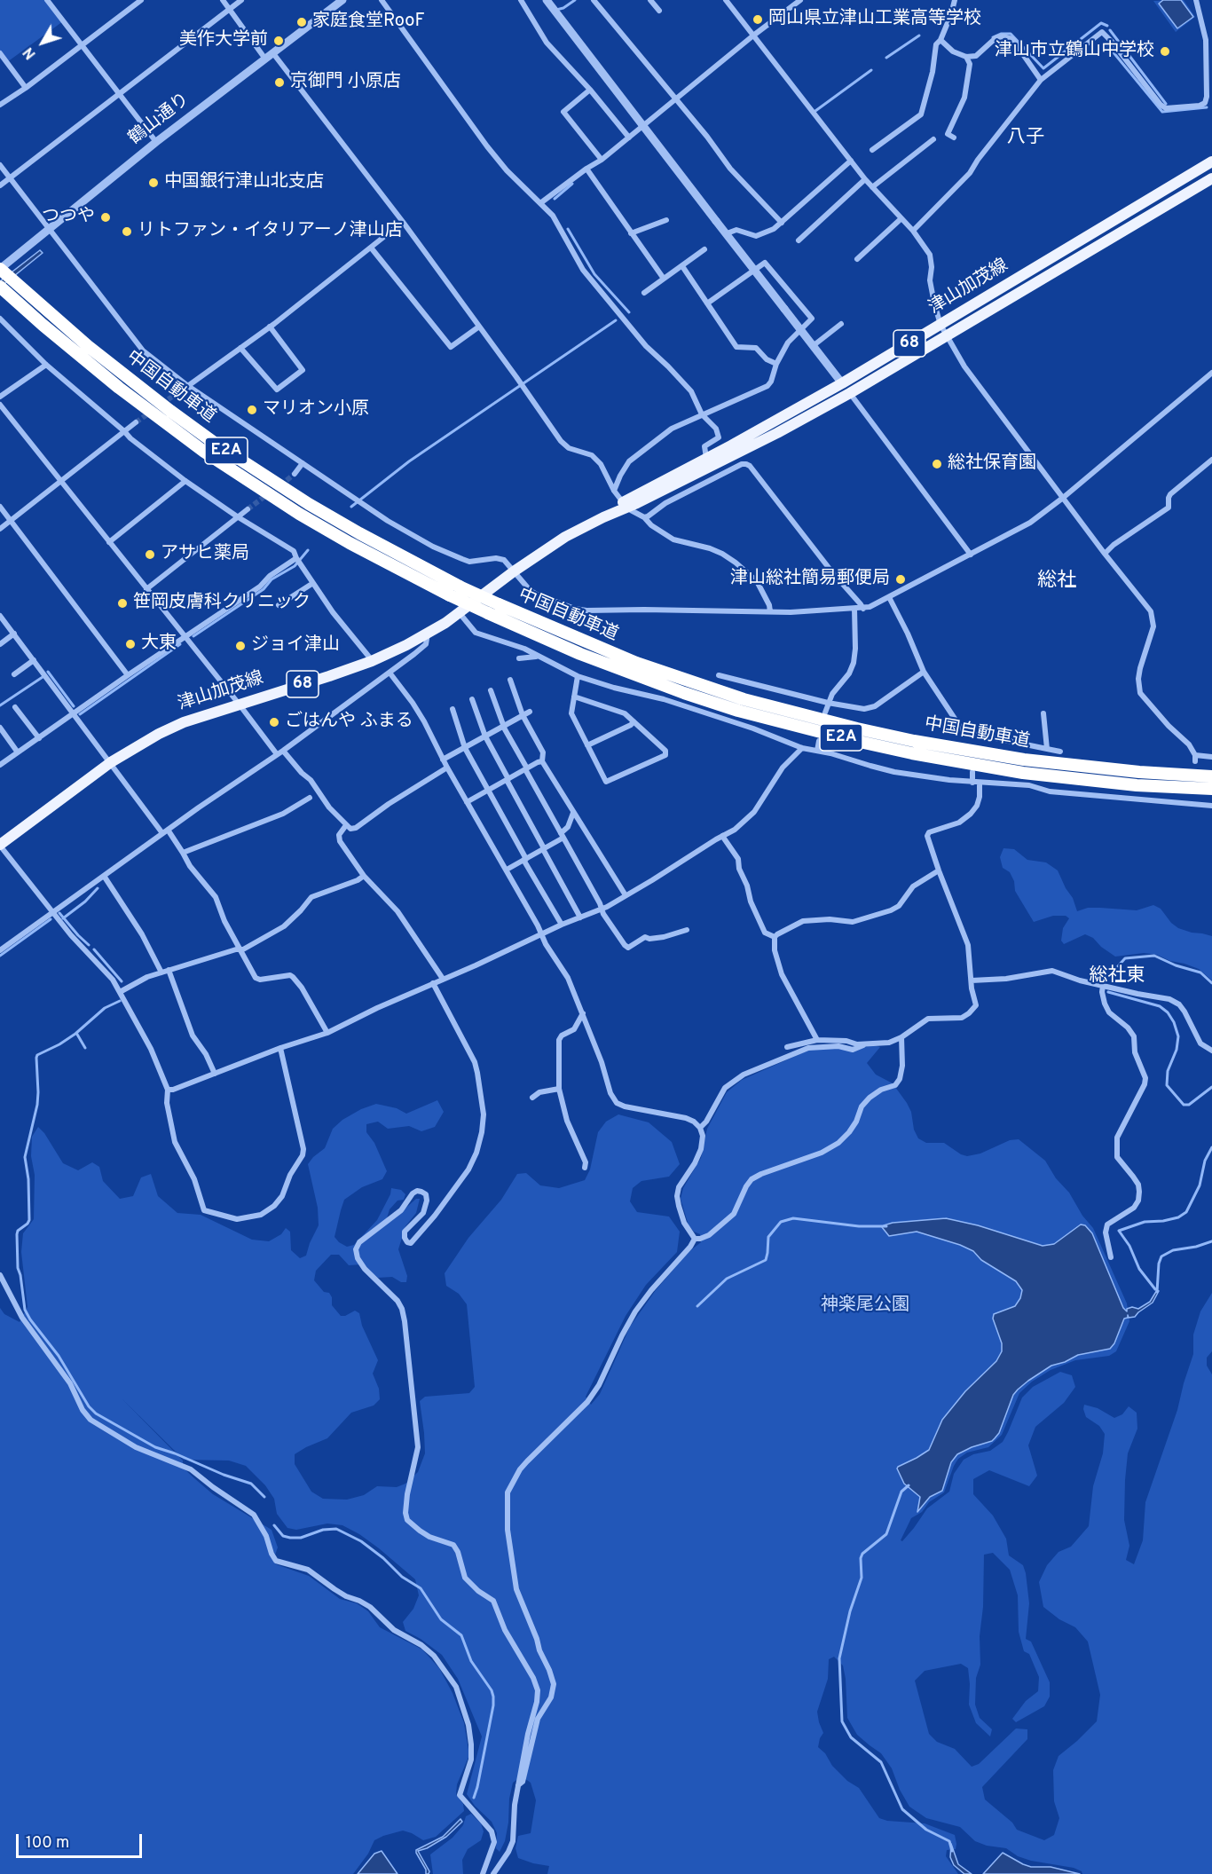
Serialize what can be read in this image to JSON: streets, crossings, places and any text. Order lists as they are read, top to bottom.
{
  "streets": {
    "highway": ["中国自動車道", "E2A"],
    "main road": ["津山加茂線", "68"],
    "street": ["鶴山通り"]
  },
  "crossings": [
    ["鶴山通り", "中国自動車道"]
  ],
  "districts": ["八子", "総社", "総社東"],
  "parks": ["神楽尾公園"],
  "places": [
    "岡山県立津山工業高等学校",
    "家庭食堂RooF",
    "美作大学前",
    "津山市立鶴山中学校",
    "京御門 小原店",
    "中国銀行津山北支店",
    "つつや",
    "リトファン・イタリアーノ津山店",
    "マリオン小原",
    "総社保育園",
    "アサヒ薬局",
    "津山総社簡易郵便局",
    "笹岡皮膚科クリニック",
    "大東",
    "ジョイ津山",
    "ごはんや ふまる"
  ],
  "scale_bar": "100 m",
  "north": "bottom left"
}
